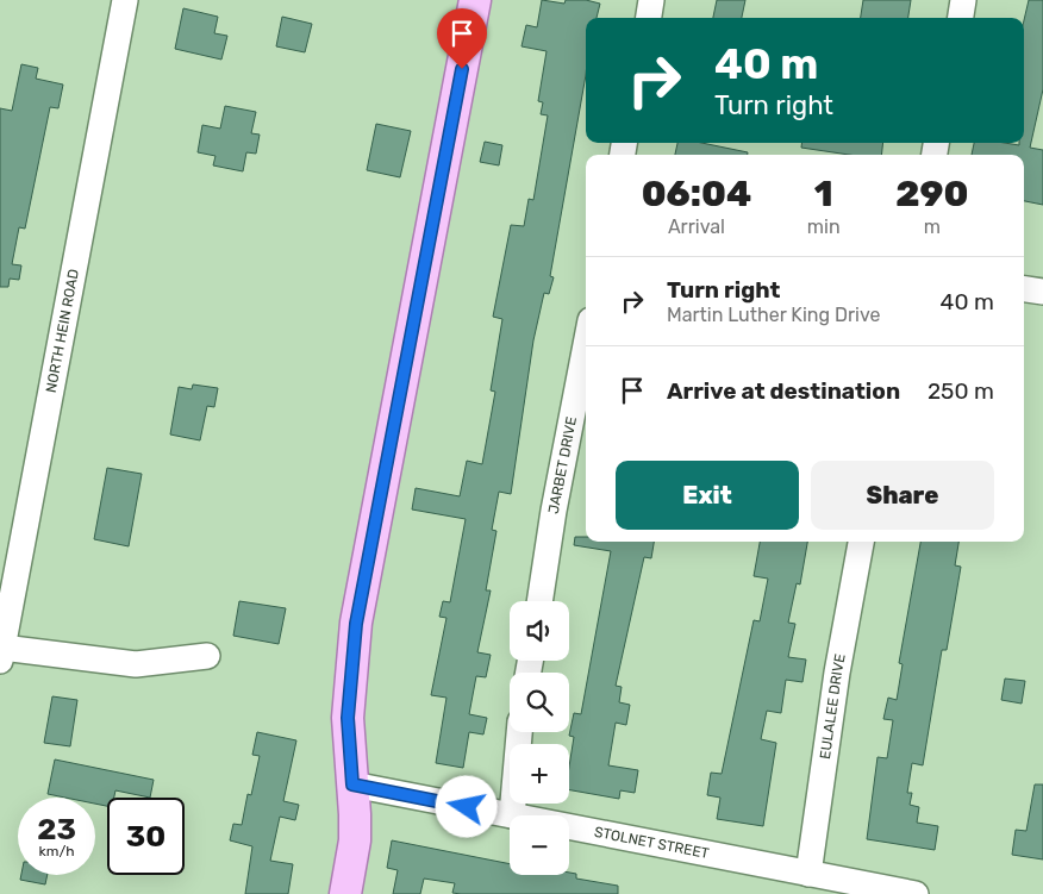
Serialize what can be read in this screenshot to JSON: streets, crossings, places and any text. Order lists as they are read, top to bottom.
{
  "streets": {
    "street": [
      "NORTH HEIN ROAD",
      "JARBET DRIVE",
      "EULALEE DRIVE",
      "STOLNET STREET"
    ]
  },
  "crossings": [
    ["EULALEE DRIVE", "STOLNET STREET"]
  ],
  "page": {
    "turn": ["40 m", "Turn right"],
    "eta": [
      "06:04",
      "Arrival",
      "1",
      "min",
      "290",
      "m"
    ],
    "list": [
      {
        "name": "Turn right",
        "note": "Martin Luther King Drive",
        "value": "40 m"
      },
      {
        "name": "Arrive at destination",
        "value": "250 m"
      }
    ],
    "buttons": ["Exit", "Share"],
    "map_buttons": ["+", "−"],
    "speed": "23 km/h",
    "limit": "30"
  }
}
